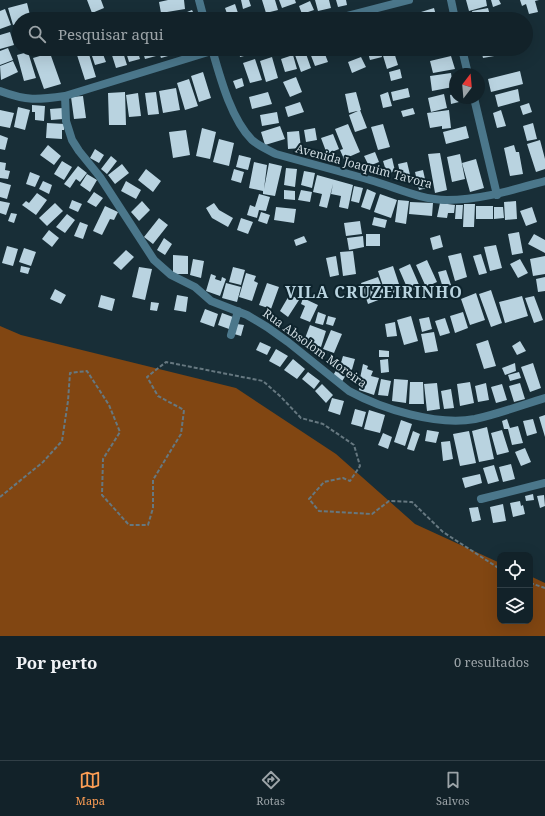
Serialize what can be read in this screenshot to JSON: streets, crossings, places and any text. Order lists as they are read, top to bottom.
{
  "streets": {
    "street": ["Avenida Joaquim Tavora", "Rua Absolom Moreira"]
  },
  "districts": ["VILA CRUZEIRINHO"],
  "north": "top",
  "page": {
    "search": "Pesquisar aqui",
    "heading": ["Por perto", "0 resultados"],
    "nav": ["Mapa", "Rotas", "Salvos"]
  }
}
